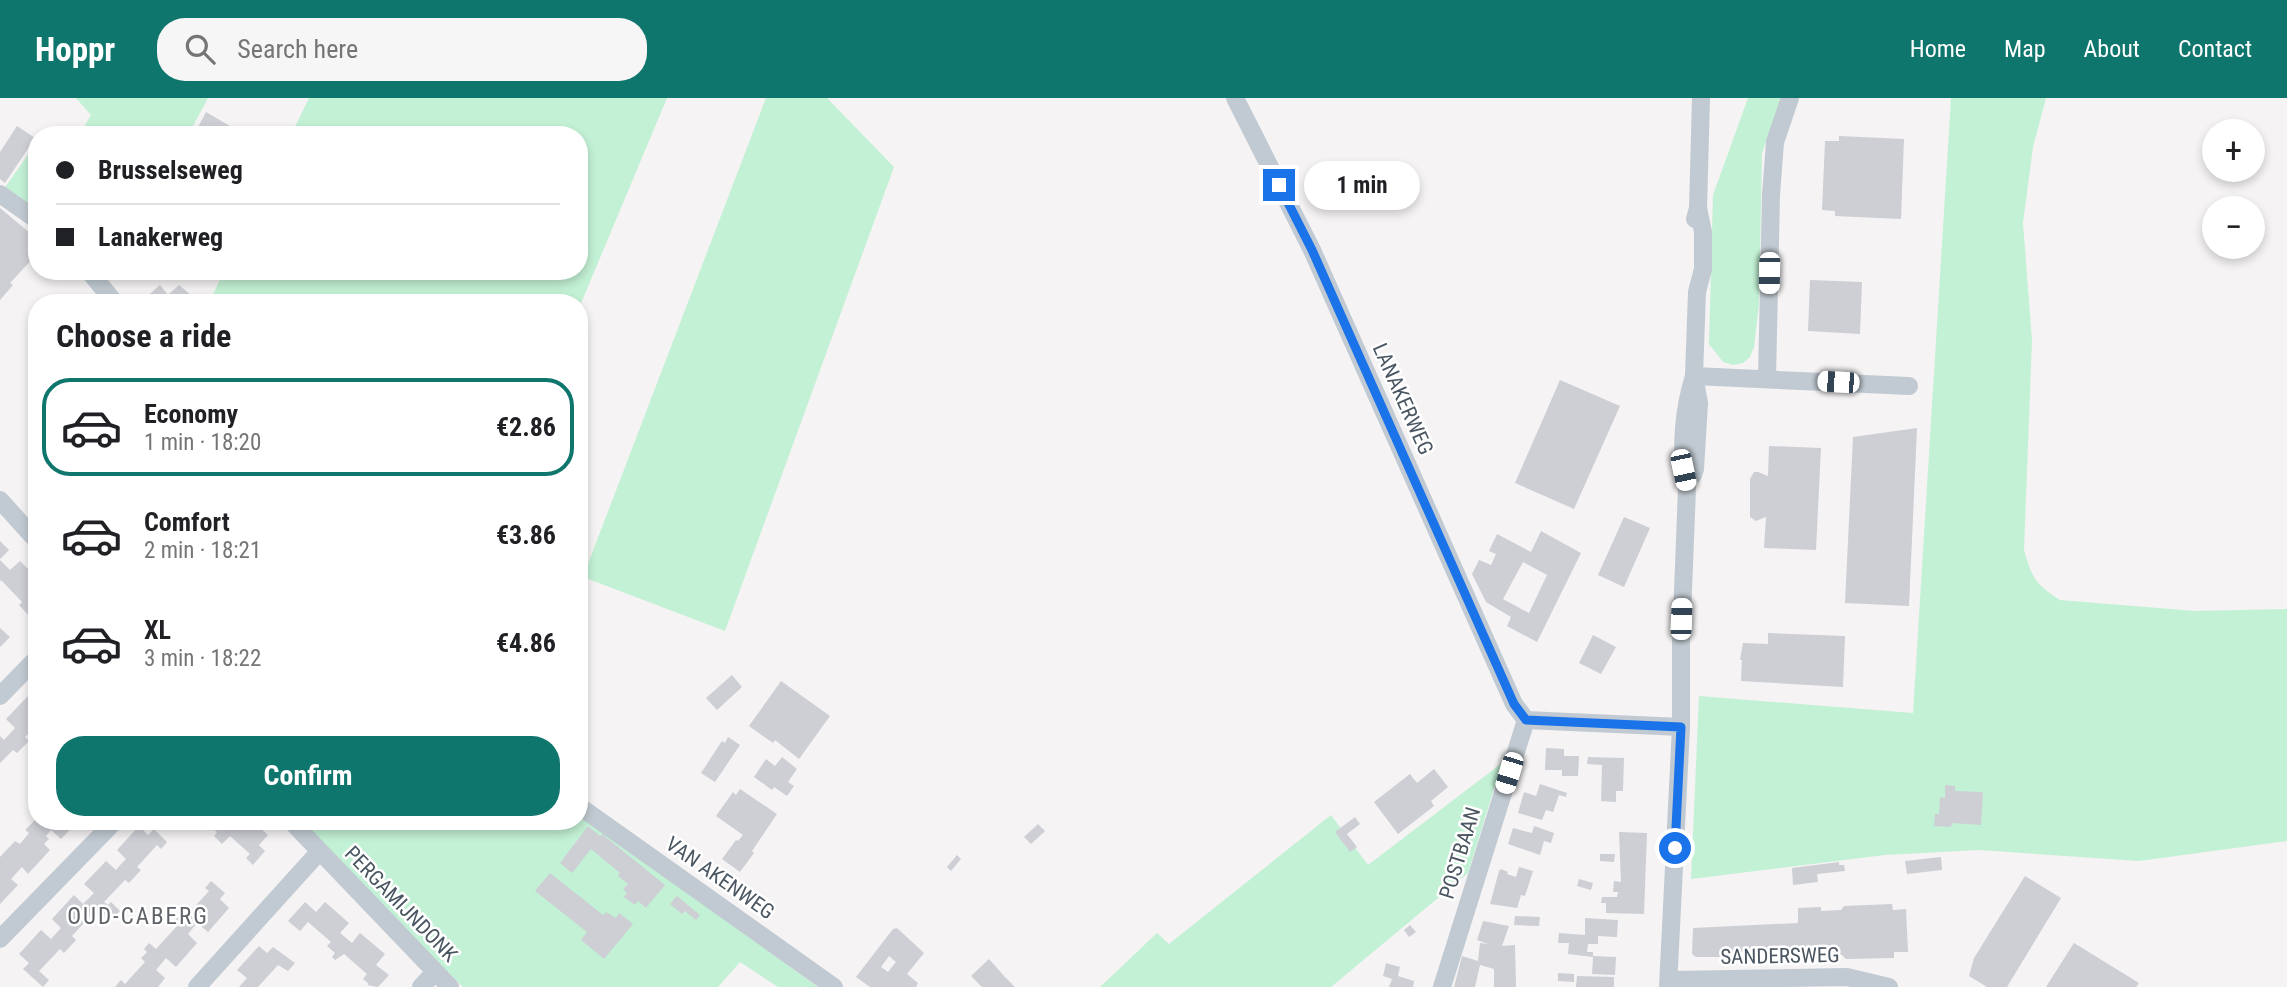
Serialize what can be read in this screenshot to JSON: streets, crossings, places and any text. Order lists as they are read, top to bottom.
{
  "streets": {
    "street": [
      "LANAKERWEG",
      "POSTBAAN",
      "VAN AKENWEG",
      "PERGAMIJNDONK",
      "SANDERSWEG"
    ]
  },
  "crossings": [
    ["LANAKERWEG", "POSTBAAN"]
  ],
  "districts": ["OUD-CABERG"],
  "page": {
    "header": "Hoppr",
    "search": "Search here",
    "nav": [
      "Home",
      "Map",
      "About",
      "Contact"
    ],
    "map_buttons": ["+", "−"],
    "banner": ["Brusselseweg", "Lanakerweg"],
    "bubble": "1 min",
    "heading": "Choose a ride",
    "list": [
      {
        "name": "Economy",
        "note": "1 min · 18:20",
        "value": "€2.86"
      },
      {
        "name": "Comfort",
        "note": "2 min · 18:21",
        "value": "€3.86"
      },
      {
        "name": "XL",
        "note": "3 min · 18:22",
        "value": "€4.86"
      }
    ],
    "buttons": "Confirm"
  }
}
